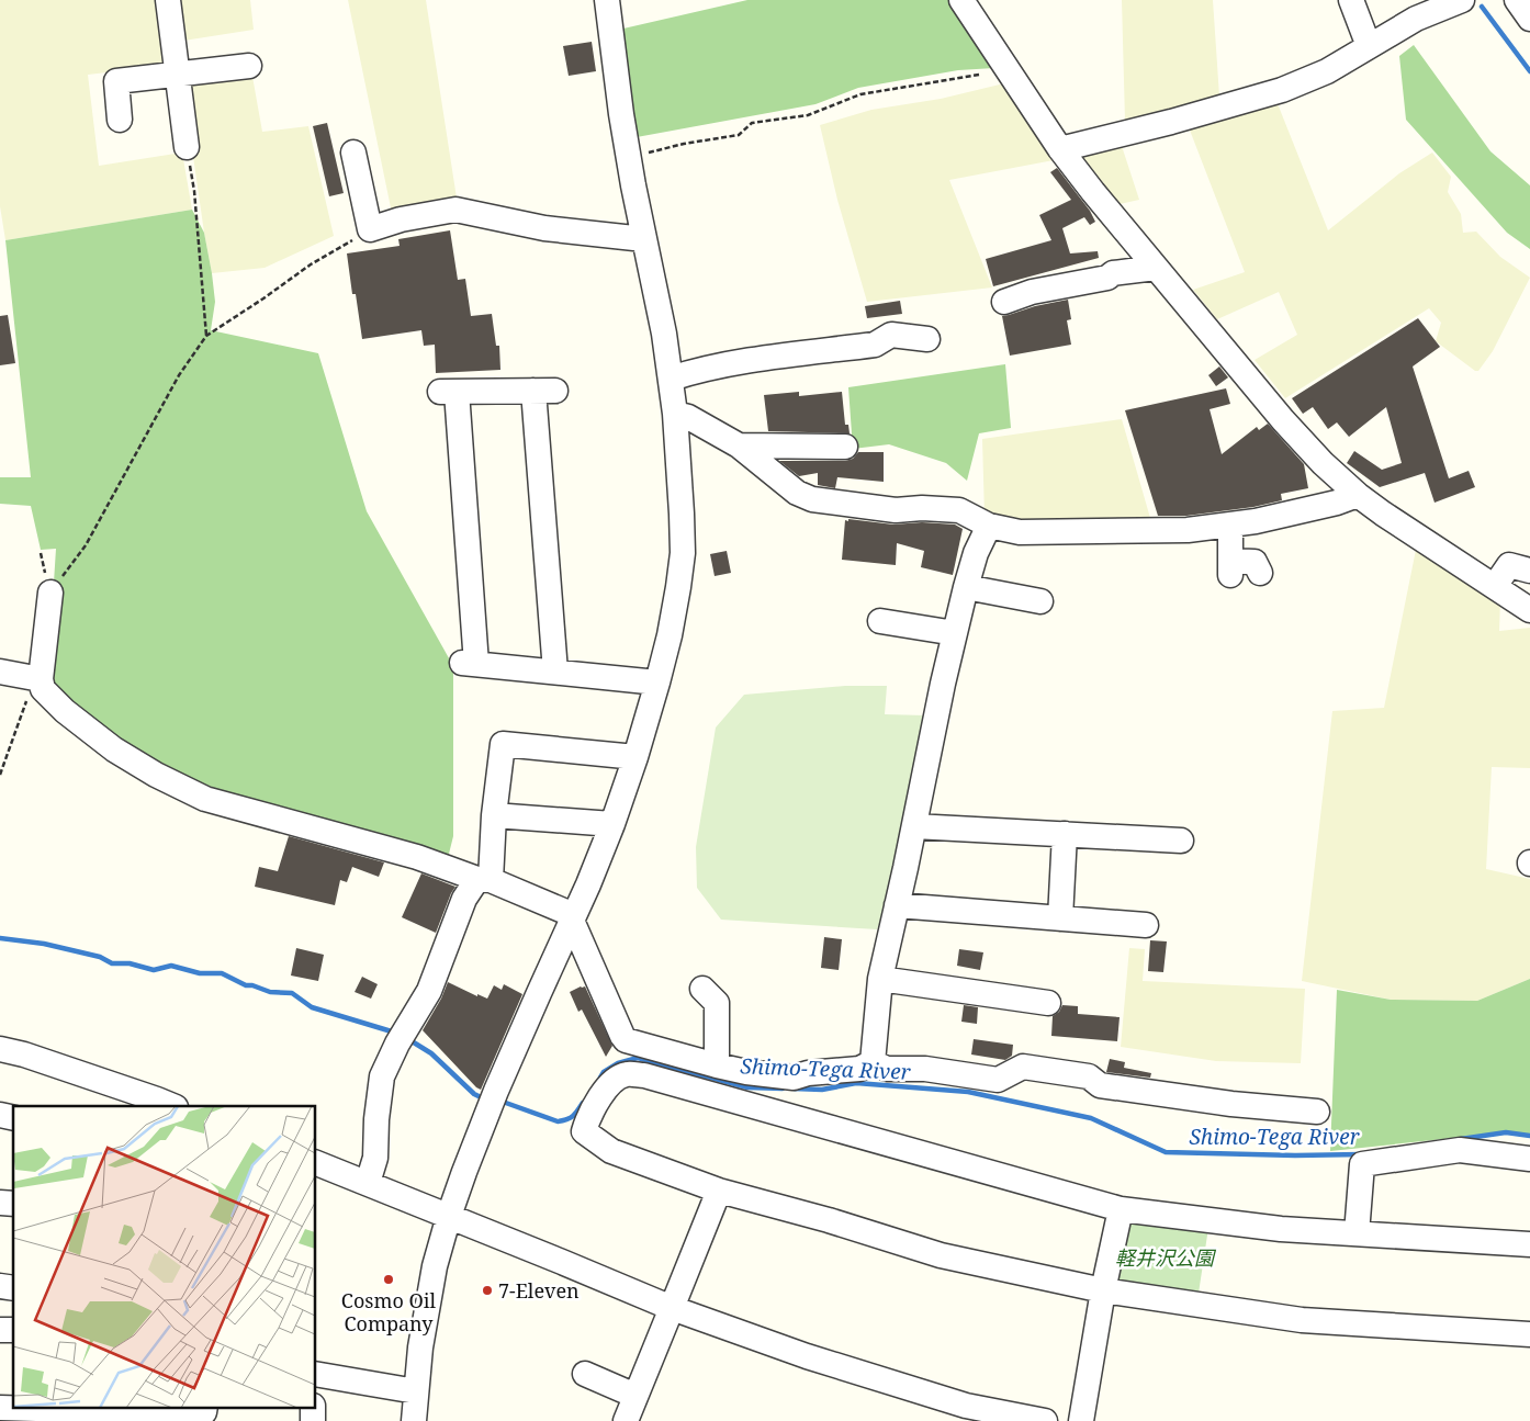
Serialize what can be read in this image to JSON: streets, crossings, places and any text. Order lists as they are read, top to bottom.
{
  "water": ["Shimo-Tega River"],
  "parks": ["軽井沢公園"],
  "places": ["Cosmo Oil Company", "7-Eleven"]
}
